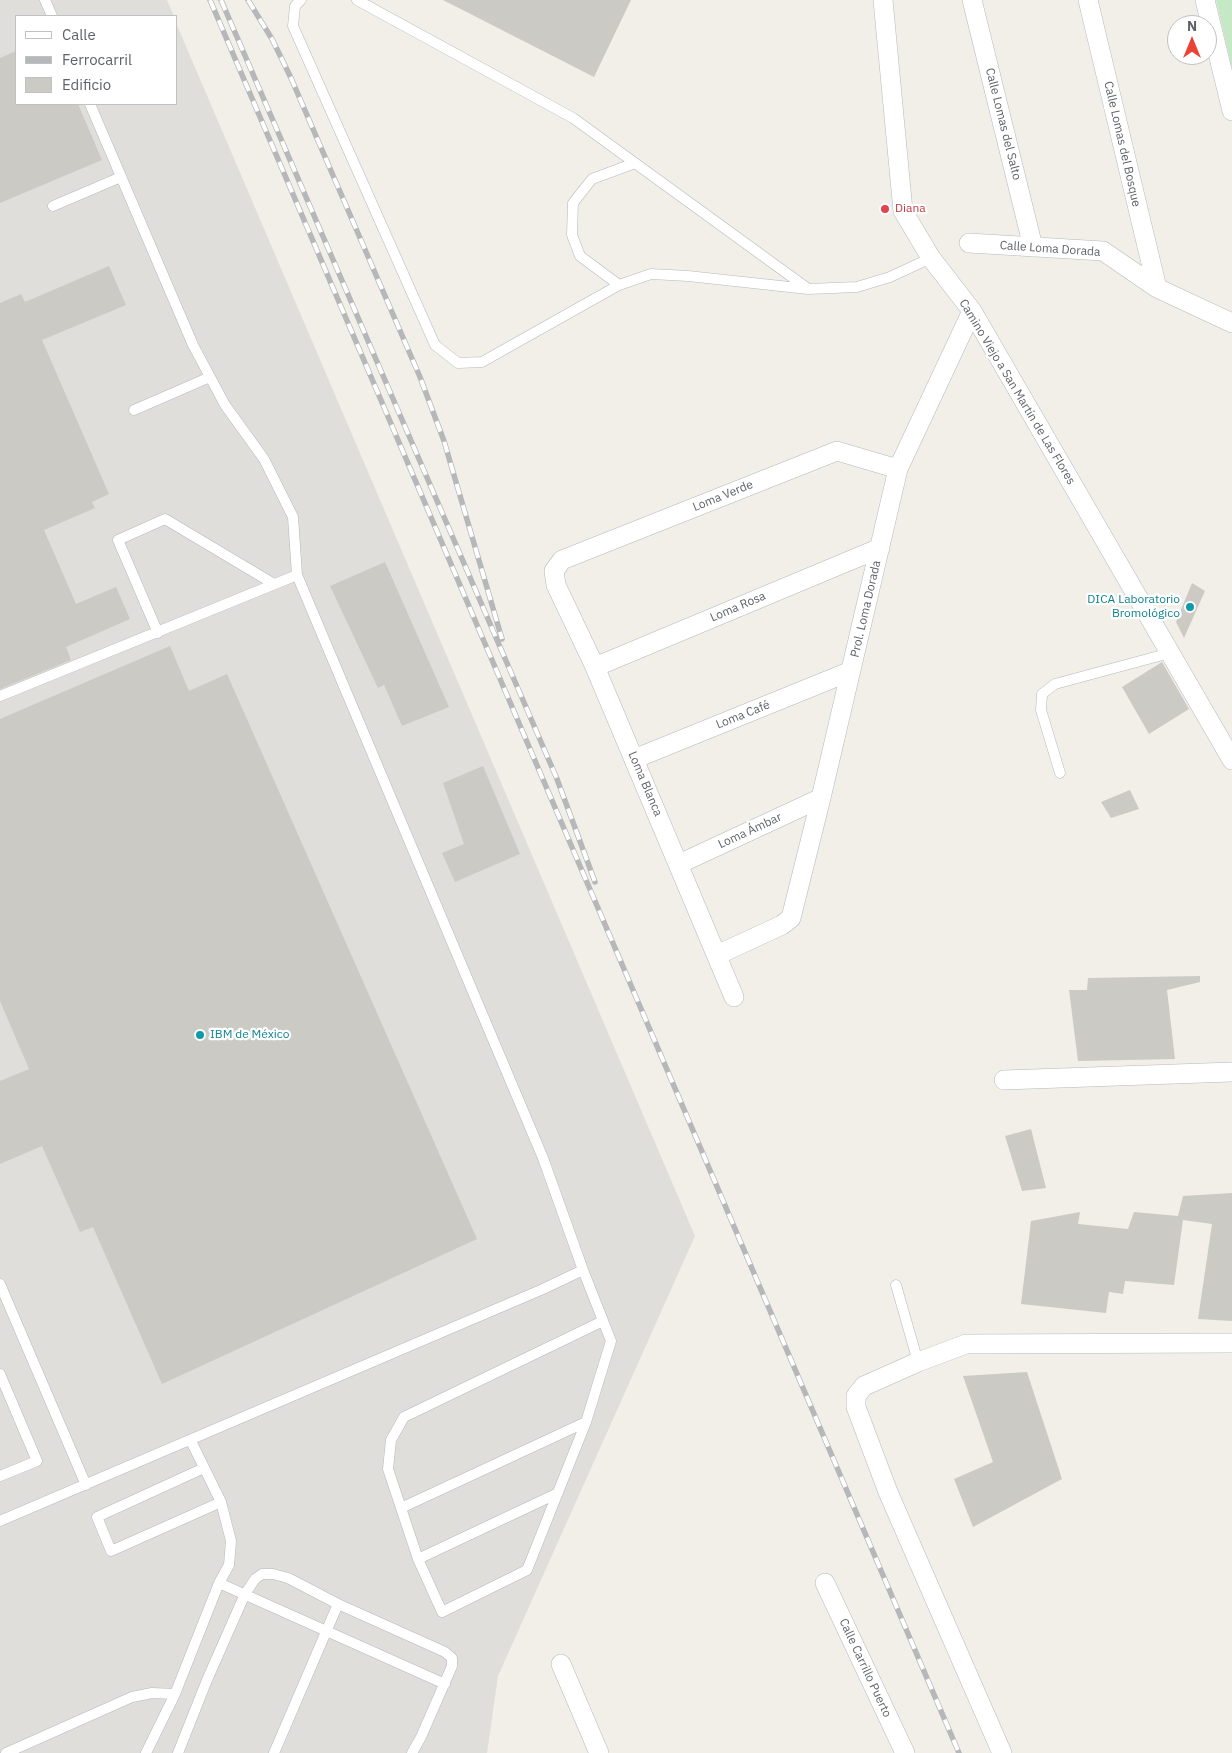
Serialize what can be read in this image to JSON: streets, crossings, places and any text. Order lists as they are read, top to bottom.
{
  "streets": {
    "street": [
      "Calle Lomas del Salto",
      "Calle Lomas del Bosque",
      "Calle Loma Dorada",
      "Camino Viejo a San Martín de Las Flores",
      "Loma Verde",
      "Loma Rosa",
      "Prol. Loma Dorada",
      "Loma Café",
      "Loma Blanca",
      "Loma Ámbar",
      "Calle Carrillo Puerto"
    ]
  },
  "crossings": [
    ["Calle Lomas del Salto", "Calle Loma Dorada"],
    ["Calle Lomas del Bosque", "Calle Loma Dorada"],
    ["Camino Viejo a San Martín de Las Flores", "Prol. Loma Dorada"],
    ["Loma Verde", "Prol. Loma Dorada"],
    ["Loma Verde", "Loma Blanca"],
    ["Loma Rosa", "Prol. Loma Dorada"],
    ["Loma Rosa", "Loma Blanca"],
    ["Prol. Loma Dorada", "Loma Café"],
    ["Prol. Loma Dorada", "Loma Blanca"],
    ["Prol. Loma Dorada", "Loma Ámbar"],
    ["Loma Café", "Loma Blanca"],
    ["Loma Blanca", "Loma Ámbar"]
  ],
  "places": ["Diana", "DICA Laboratorio Bromológico", "IBM de México"],
  "legend": ["Calle", "Ferrocarril", "Edificio"],
  "north": "top"
}
